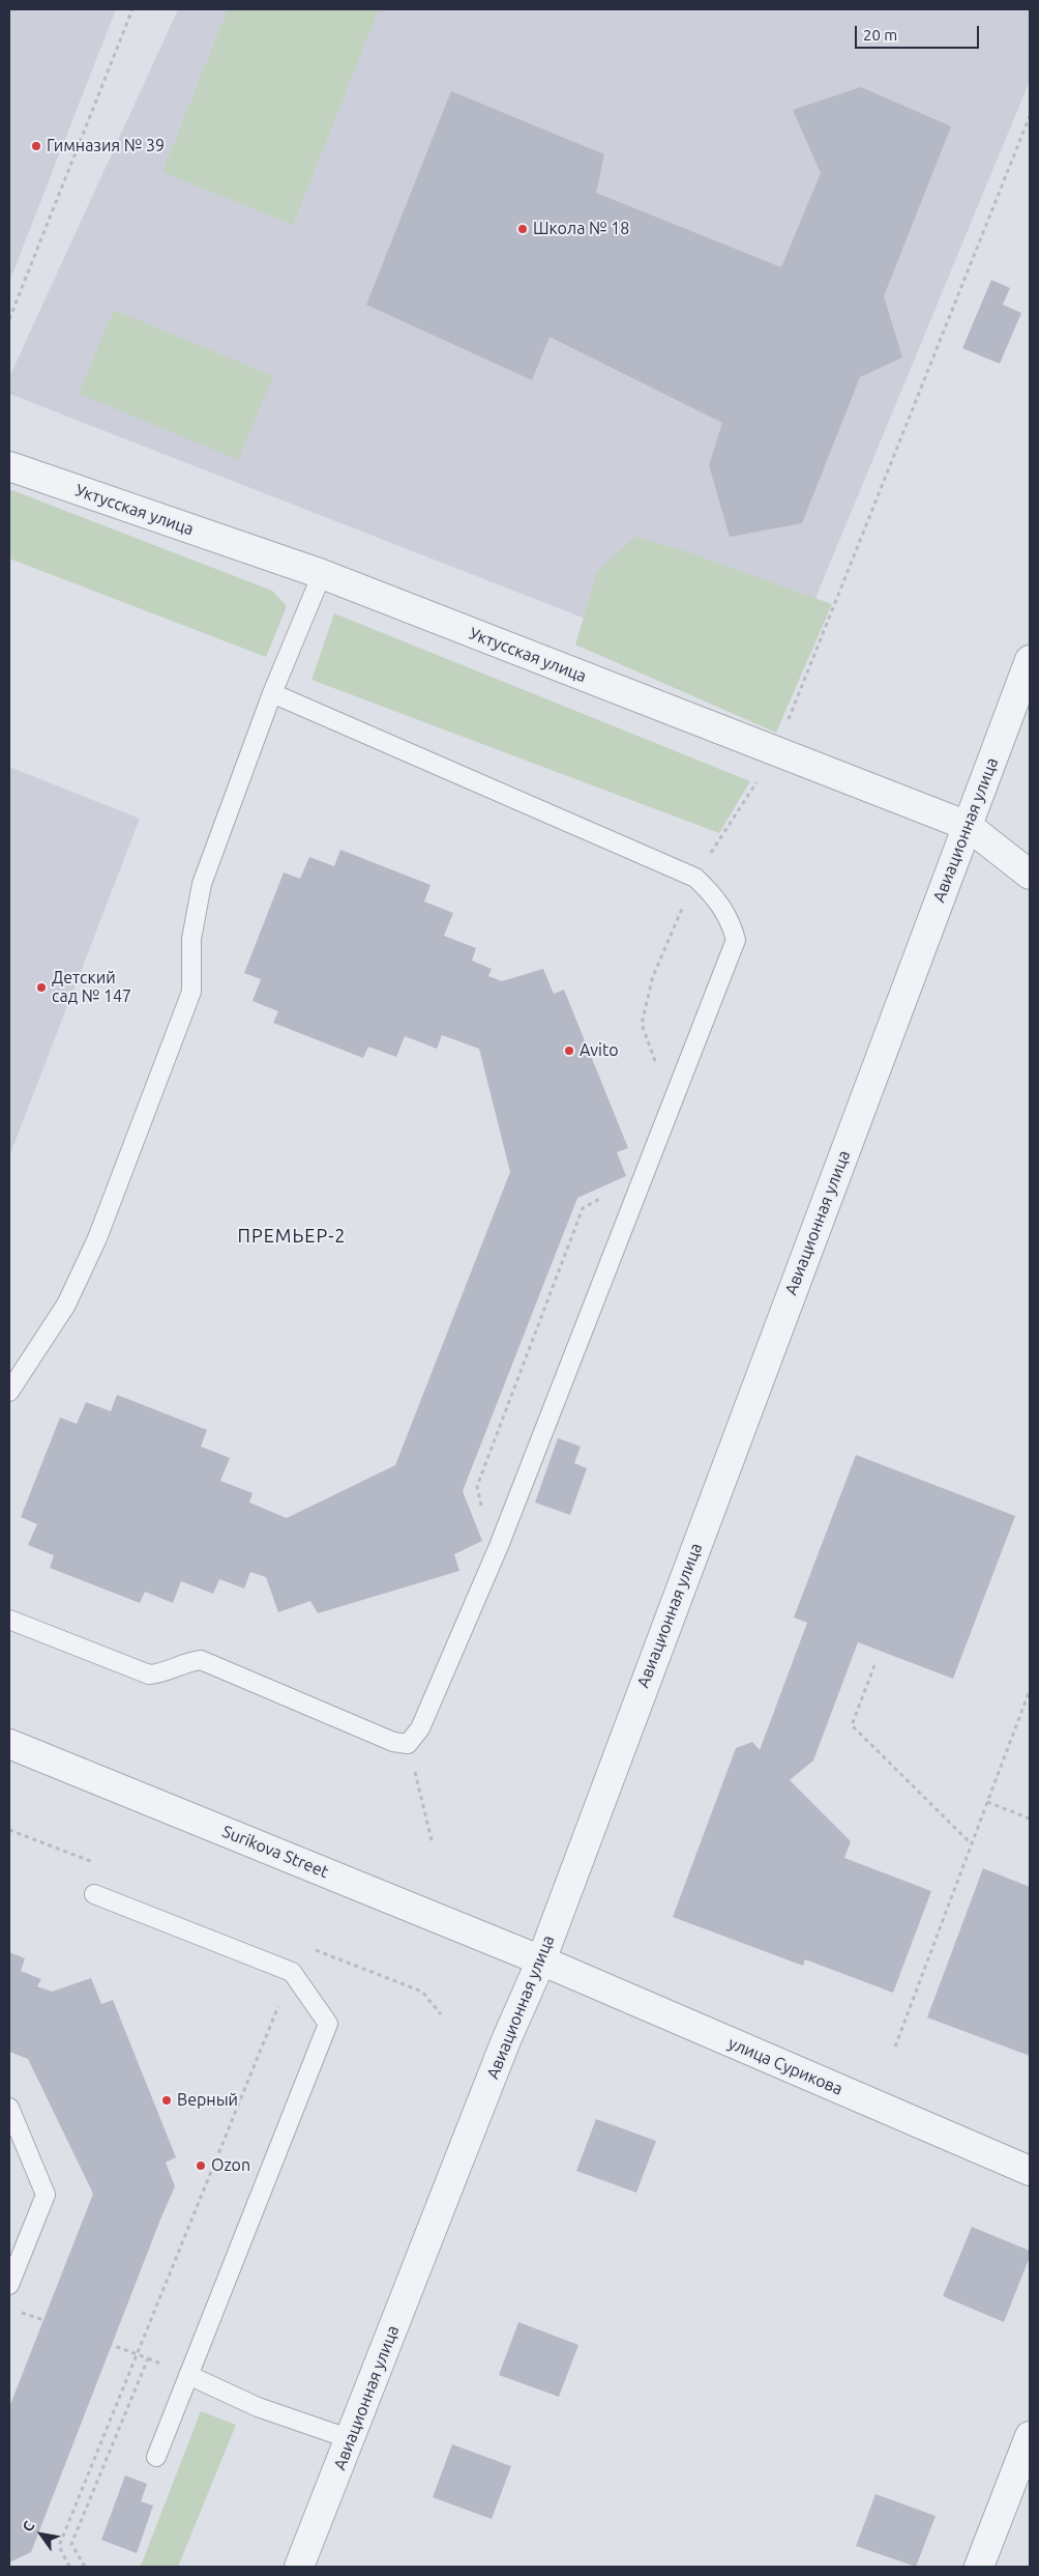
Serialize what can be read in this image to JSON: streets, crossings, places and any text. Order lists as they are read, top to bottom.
{
  "streets": {
    "street": [
      "Уктусская улица",
      "Авиационная улица",
      "Surikova Street",
      "улица Сурикова"
    ]
  },
  "crossings": [
    ["Уктусская улица", "Авиационная улица"],
    ["Авиационная улица", "Surikova Street"],
    ["Авиационная улица", "улица Сурикова"],
    ["Surikova Street", "улица Сурикова"]
  ],
  "districts": ["ПРЕМЬЕР-2"],
  "places": [
    "Гимназия № 39",
    "Школа № 18",
    "Детский сад № 147",
    "Avito",
    "Верный",
    "Ozon"
  ],
  "scale_bar": "20 m",
  "north": "top left"
}
